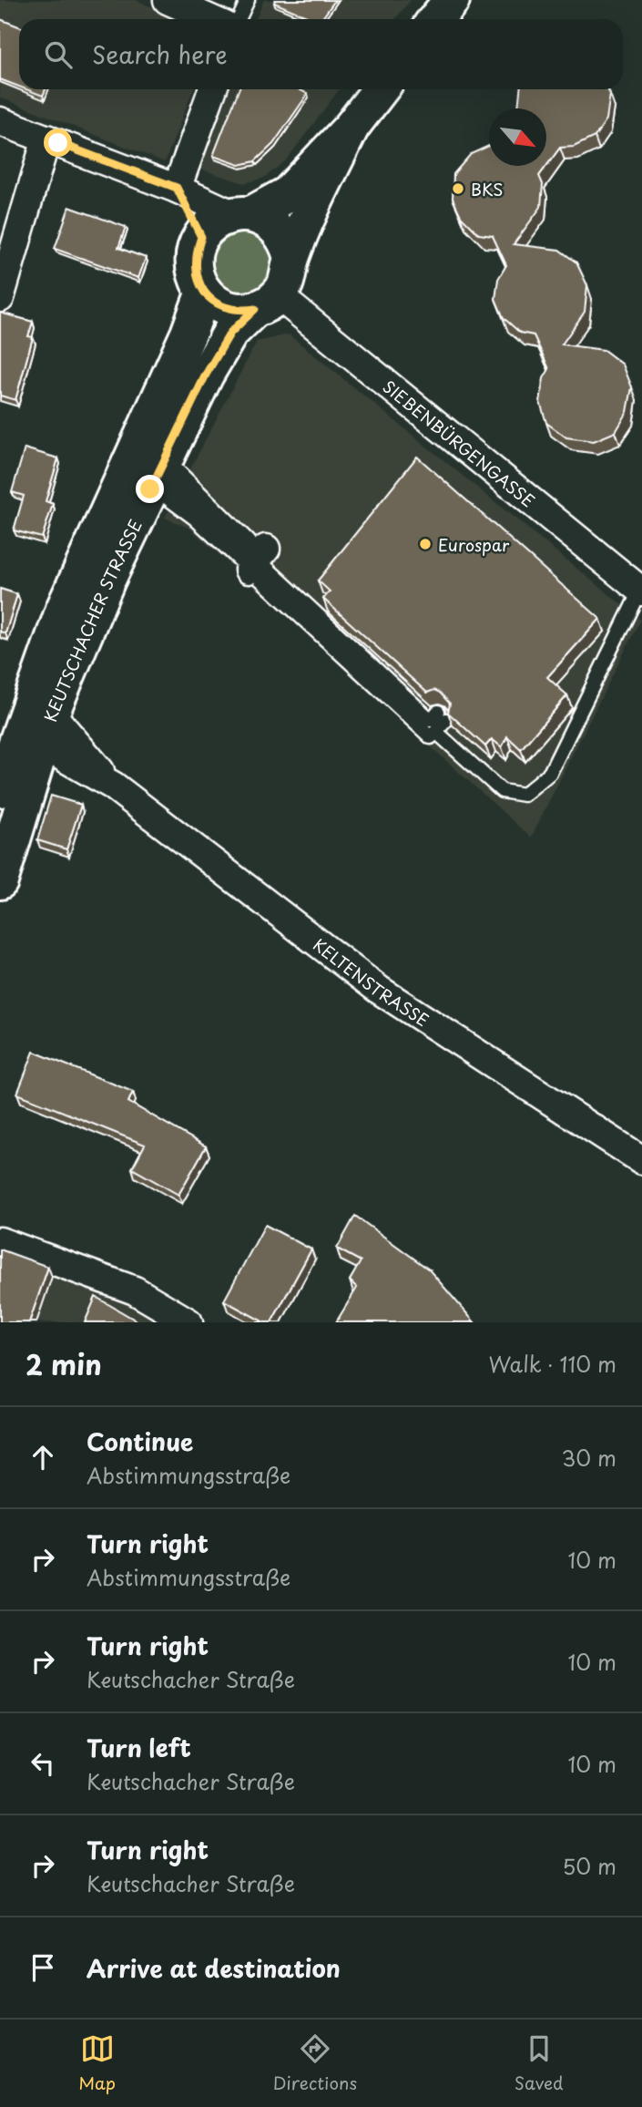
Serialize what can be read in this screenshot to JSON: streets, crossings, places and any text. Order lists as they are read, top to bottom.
{
  "streets": {
    "main road": ["KEUTSCHACHER STRASSE"],
    "street": ["SIEBENBÜRGENGASSE", "KELTENSTRASSE"]
  },
  "crossings": [
    ["SIEBENBÜRGENGASSE", "KEUTSCHACHER STRASSE"],
    ["KEUTSCHACHER STRASSE", "KELTENSTRASSE"]
  ],
  "places": ["BKS", "Eurospar"],
  "north": "bottom right",
  "page": {
    "search": "Search here",
    "heading": ["2 min", "Walk · 110 m"],
    "list": [
      ["Continue", "Abstimmungsstraße", "30 m"],
      ["Turn right", "Abstimmungsstraße", "10 m"],
      ["Turn right", "Keutschacher Straße", "10 m"],
      ["Turn left", "Keutschacher Straße", "10 m"],
      ["Turn right", "Keutschacher Straße", "50 m"],
      "Arrive at destination"
    ],
    "nav": ["Map", "Directions", "Saved"]
  }
}
